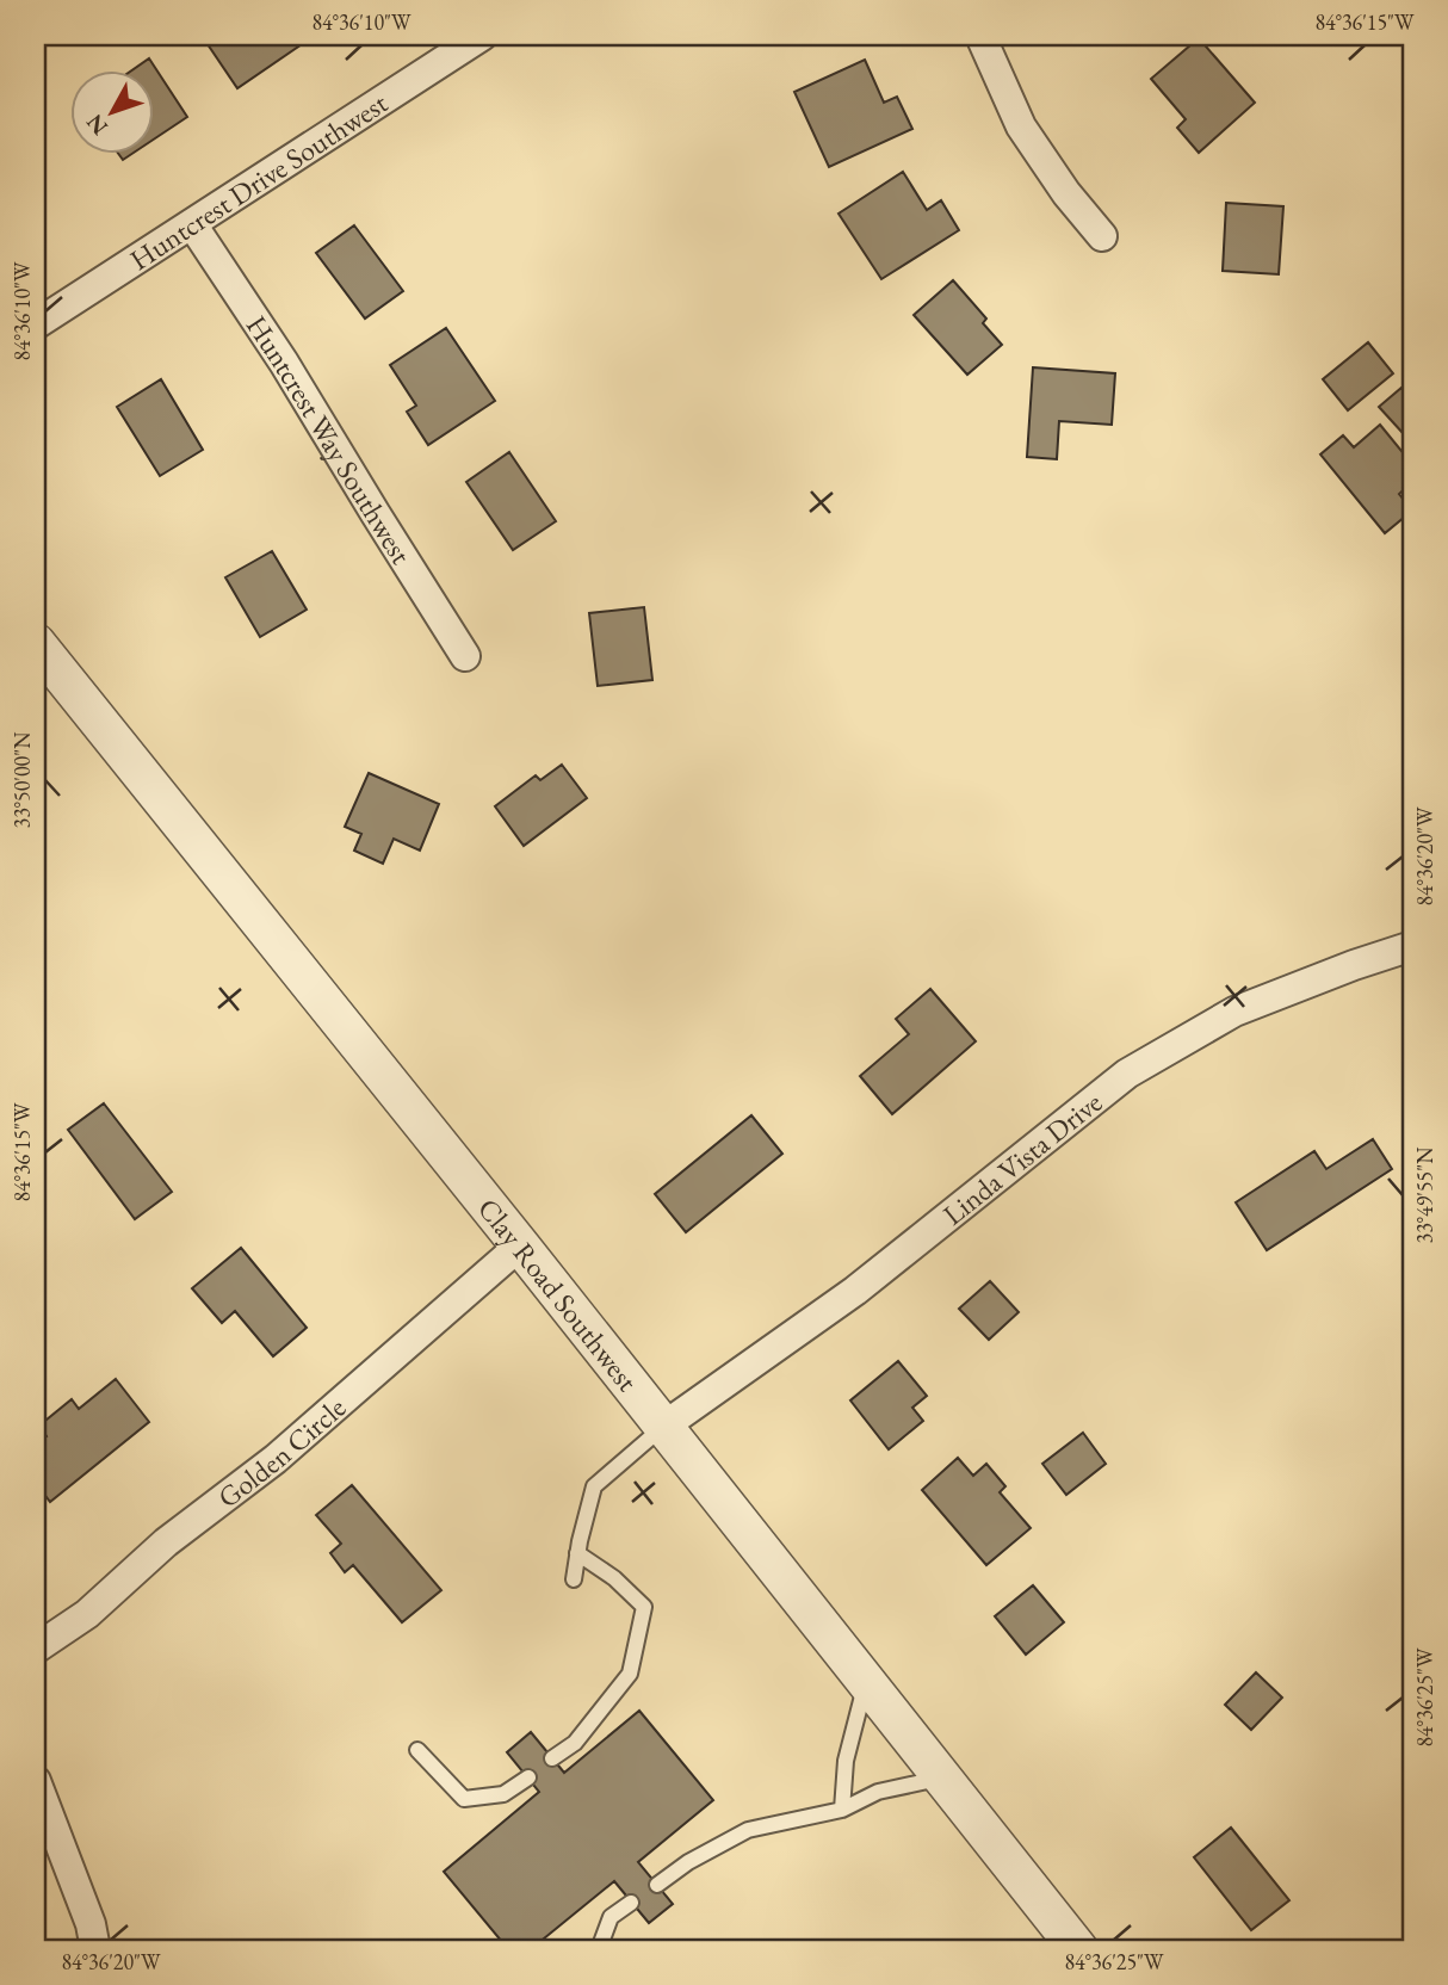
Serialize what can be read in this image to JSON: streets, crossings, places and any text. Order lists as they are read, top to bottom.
{
  "streets": {
    "street": [
      "Huntcrest Drive Southwest",
      "Huntcrest Way Southwest",
      "Linda Vista Drive",
      "Clay Road Southwest",
      "Golden Circle"
    ]
  },
  "crossings": [
    ["Huntcrest Drive Southwest", "Huntcrest Way Southwest"],
    ["Linda Vista Drive", "Clay Road Southwest"],
    ["Clay Road Southwest", "Golden Circle"]
  ],
  "north": "bottom left",
  "coordinates": [
    "84°36'10\"W",
    "84°36'15\"W",
    "33°50'00\"N",
    "84°36'20\"W",
    "33°49'55\"N",
    "84°36'25\"W"
  ]
}
